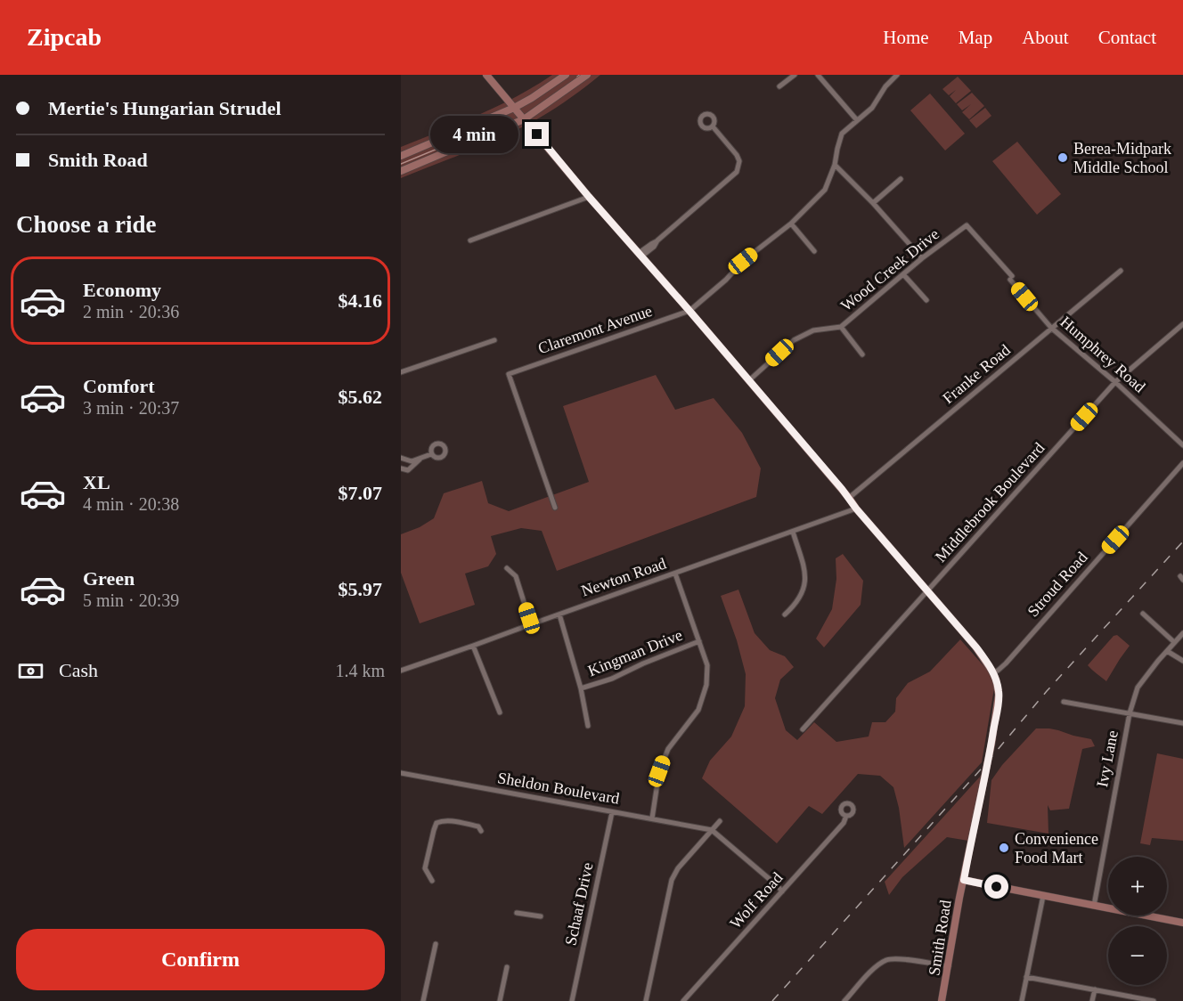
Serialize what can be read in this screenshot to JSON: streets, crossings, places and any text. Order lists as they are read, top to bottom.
{
  "streets": {
    "main road": ["Smith Road"],
    "street": [
      "Wood Creek Drive",
      "Claremont Avenue",
      "Humphrey Road",
      "Franke Road",
      "Middlebrook Boulevard",
      "Newton Road",
      "Stroud Road",
      "Kingman Drive",
      "Ivy Lane",
      "Sheldon Boulevard",
      "Wolf Road",
      "Schaaf Drive"
    ]
  },
  "crossings": [
    ["Wood Creek Drive", "Humphrey Road"],
    ["Wood Creek Drive", "Smith Road"],
    ["Claremont Avenue", "Smith Road"],
    ["Humphrey Road", "Franke Road"],
    ["Humphrey Road", "Middlebrook Boulevard"],
    ["Franke Road", "Smith Road"],
    ["Middlebrook Boulevard", "Smith Road"],
    ["Newton Road", "Smith Road"],
    ["Stroud Road", "Smith Road"],
    ["Sheldon Boulevard", "Schaaf Drive"]
  ],
  "places": ["Berea-Midpark Middle School", "Convenience Food Mart"],
  "page": {
    "header": "Zipcab",
    "nav": [
      "Home",
      "Map",
      "About",
      "Contact"
    ],
    "banner": ["Mertie's Hungarian Strudel", "Smith Road"],
    "bubble": "4 min",
    "heading": "Choose a ride",
    "list": [
      {
        "name": "Economy",
        "note": "2 min · 20:36",
        "value": "$4.16"
      },
      {
        "name": "Comfort",
        "note": "3 min · 20:37",
        "value": "$5.62"
      },
      {
        "name": "XL",
        "note": "4 min · 20:38",
        "value": "$7.07"
      },
      {
        "name": "Green",
        "note": "5 min · 20:39",
        "value": "$5.97"
      }
    ],
    "pay": ["Cash", "1.4 km"],
    "map_buttons": ["+", "−"],
    "buttons": "Confirm"
  }
}
